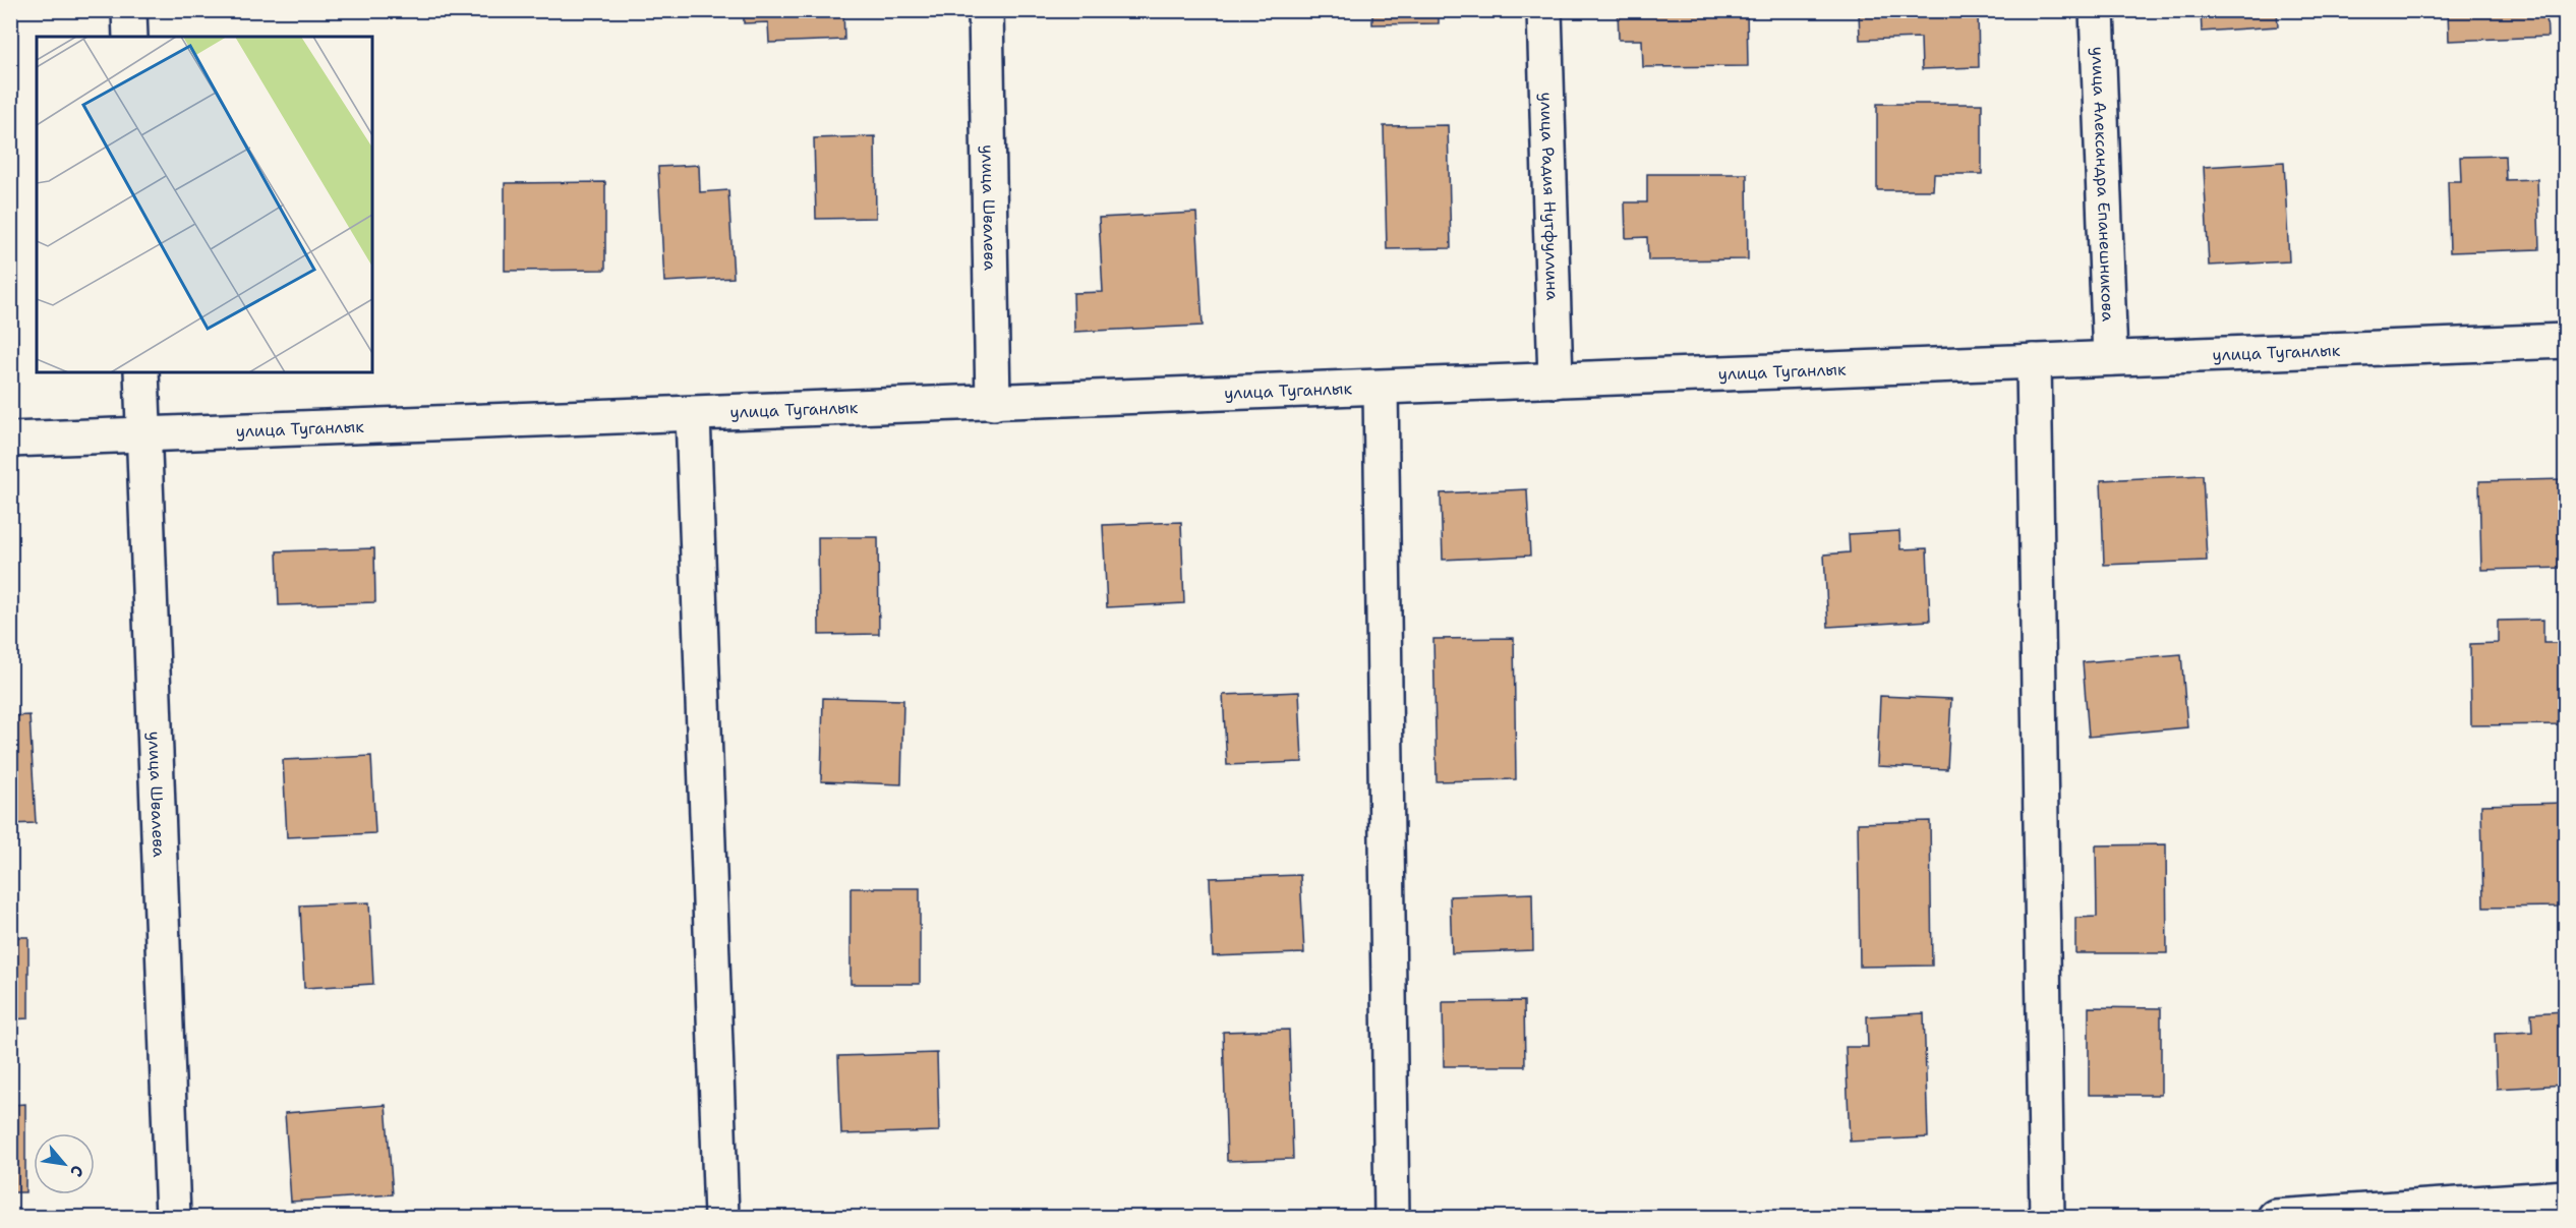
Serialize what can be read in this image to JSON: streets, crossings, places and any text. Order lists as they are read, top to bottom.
{
  "streets": {
    "street": [
      "улица Александра Епанешникова",
      "улица Радия Нутфуллина",
      "улица Швалева",
      "улица Туганлык"
    ]
  },
  "crossings": [
    ["улица Александра Епанешникова", "улица Туганлык"],
    ["улица Радия Нутфуллина", "улица Туганлык"],
    ["улица Швалева", "улица Туганлык"]
  ],
  "north": "bottom right"
}
